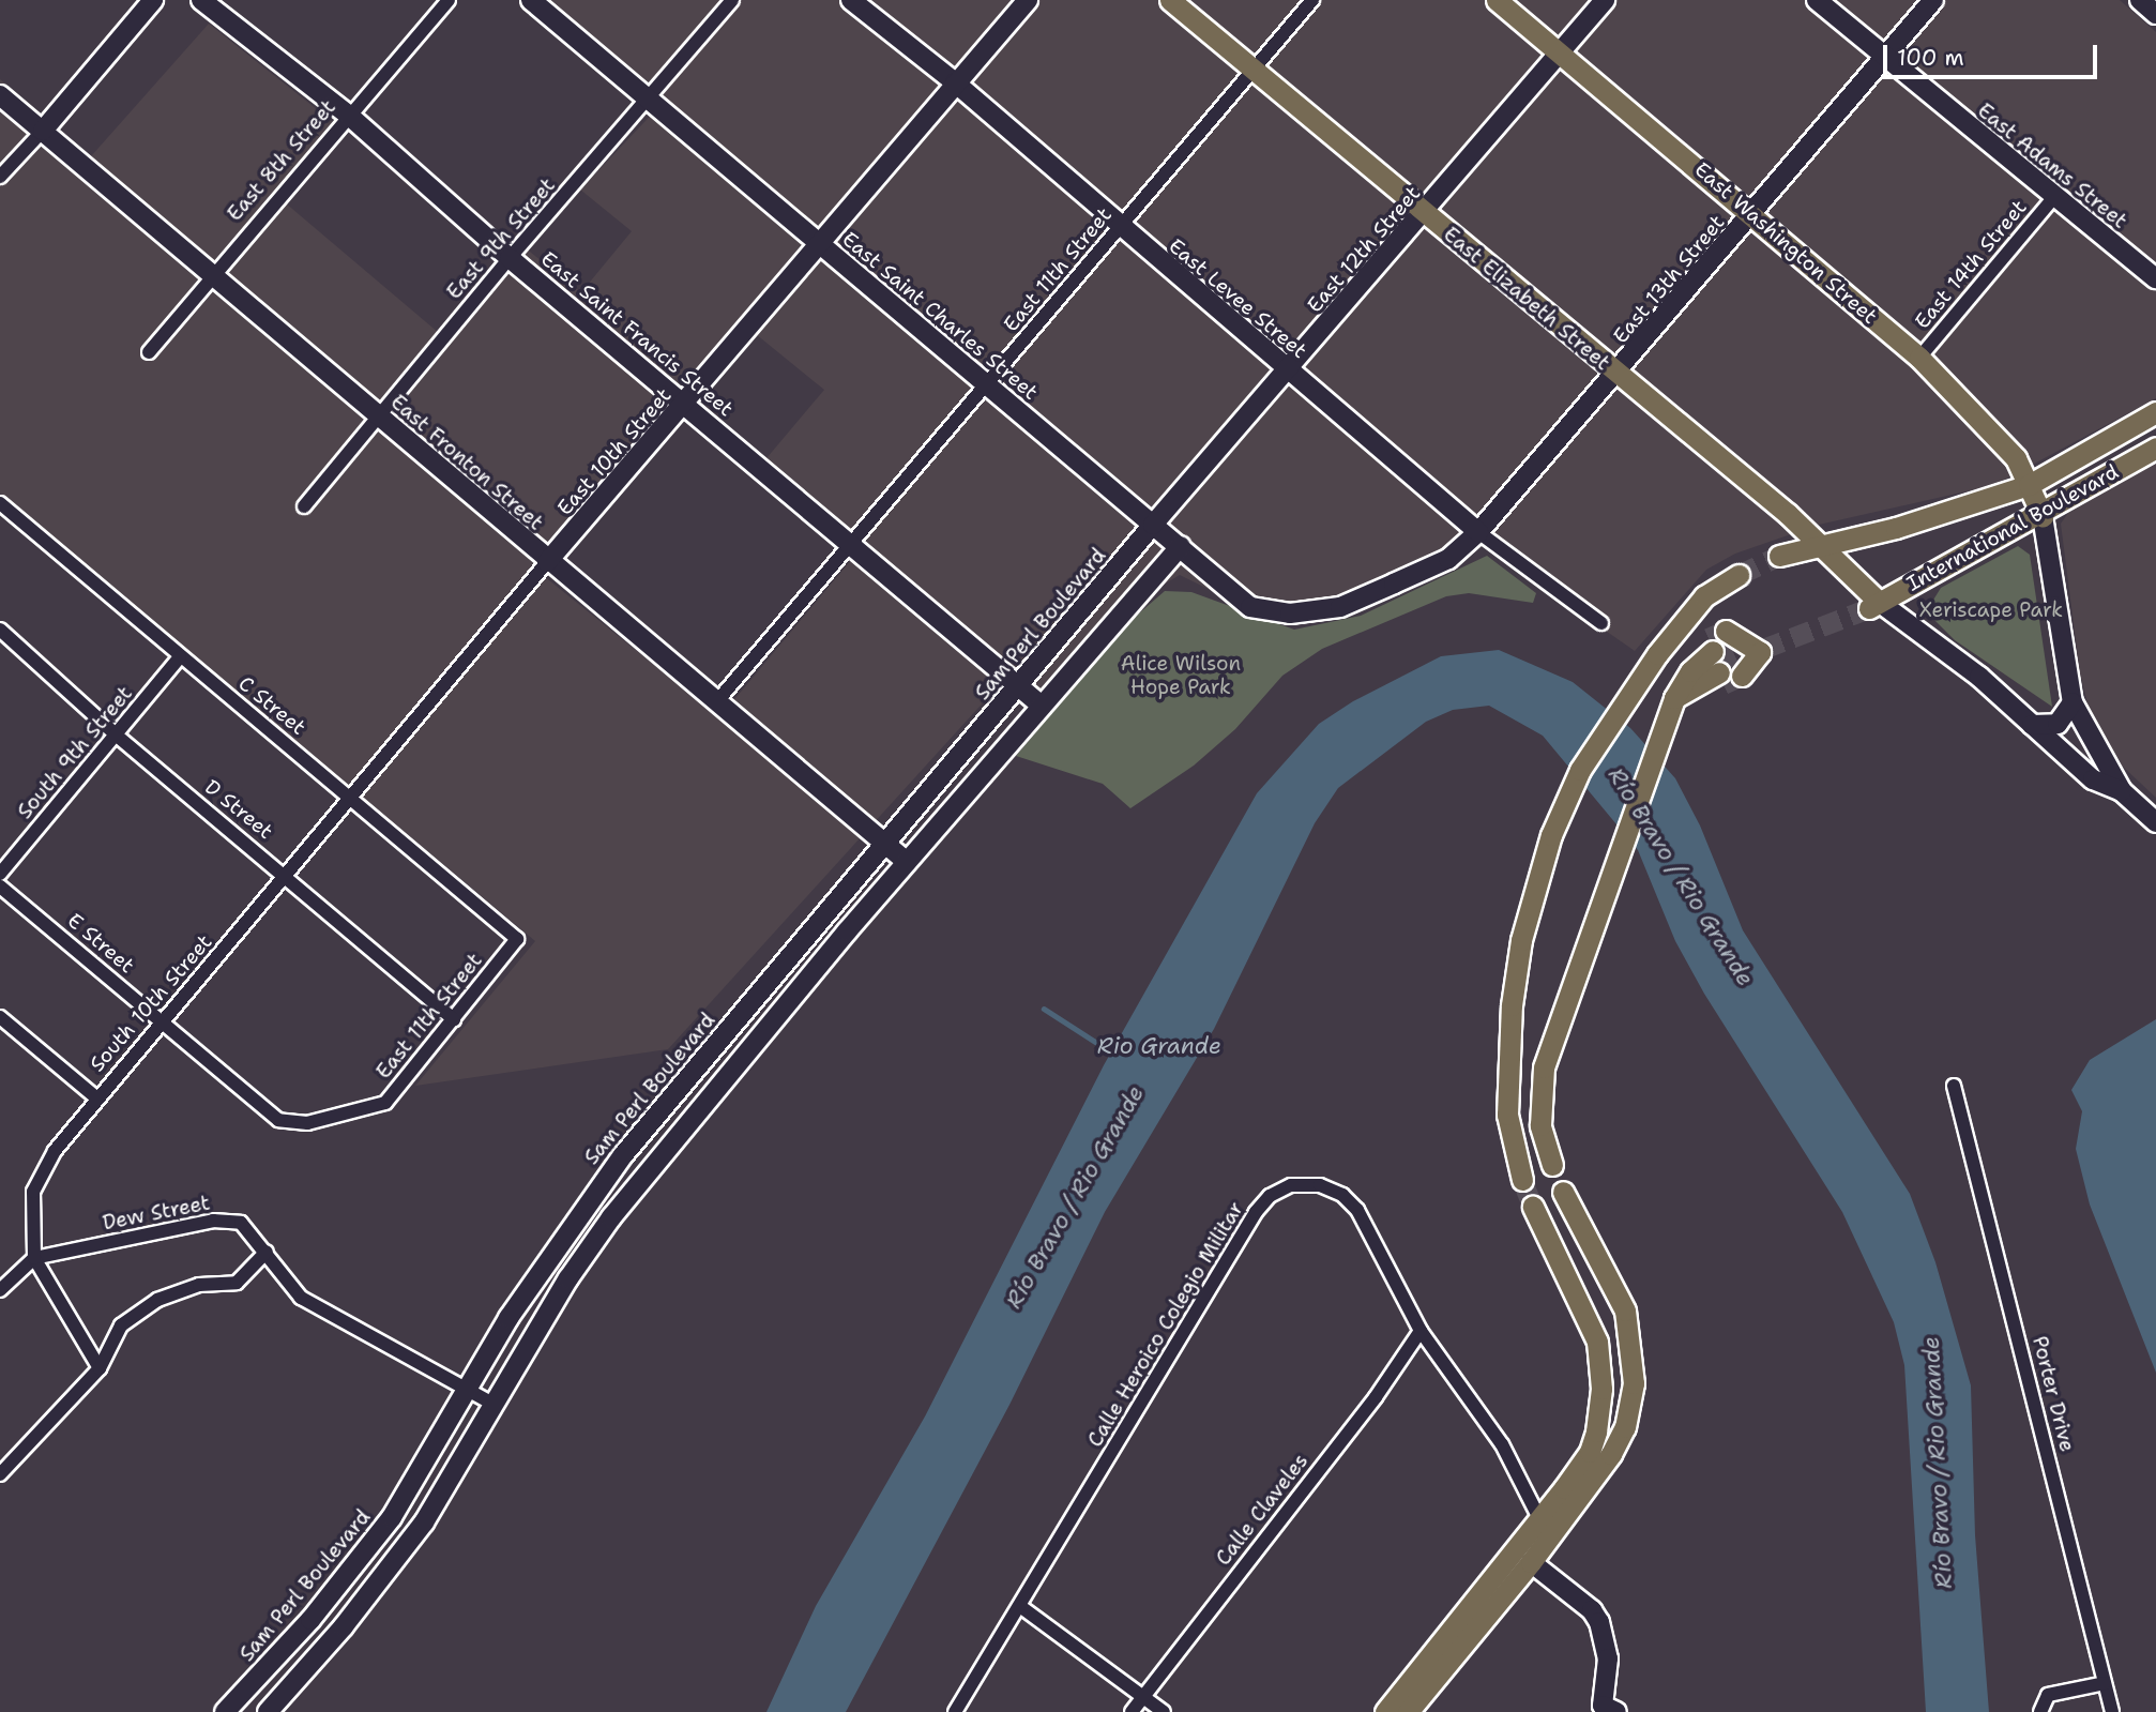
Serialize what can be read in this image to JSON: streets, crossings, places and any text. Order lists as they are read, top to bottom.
{
  "streets": {
    "main road": [
      "East Adams Street",
      "East Washington Street",
      "East 12th Street",
      "East 13th Street",
      "East Levee Street",
      "East Elizabeth Street",
      "East Saint Charles Street",
      "East Saint Francis Street",
      "East 10th Street",
      "East Fronton Street",
      "International Boulevard",
      "Sam Perl Boulevard"
    ],
    "street": [
      "East 8th Street",
      "East 9th Street",
      "East 14th Street",
      "East 11th Street",
      "C Street",
      "South 9th Street",
      "D Street",
      "E Street",
      "South 10th Street",
      "Dew Street",
      "Calle Heroico Colegio Militar",
      "Porter Drive",
      "Calle Claveles"
    ]
  },
  "crossings": [
    ["East 8th Street", "East Saint Francis Street"],
    ["East 8th Street", "East Fronton Street"],
    ["East Adams Street", "East 14th Street"],
    ["East Adams Street", "East 13th Street"],
    ["East 9th Street", "East Saint Charles Street"],
    ["East 9th Street", "East Saint Francis Street"],
    ["East 9th Street", "East Fronton Street"],
    ["East Washington Street", "East 12th Street"],
    ["East Washington Street", "East 14th Street"],
    ["East Washington Street", "East 13th Street"],
    ["East Washington Street", "International Boulevard"],
    ["East 12th Street", "East Levee Street"],
    ["East 12th Street", "East Elizabeth Street"],
    ["East 12th Street", "East Saint Charles Street"],
    ["East 12th Street", "Sam Perl Boulevard"],
    ["East 11th Street", "East Levee Street"],
    ["East 11th Street", "East Elizabeth Street"],
    ["East 11th Street", "East Saint Charles Street"],
    ["East 11th Street", "East Saint Francis Street"],
    ["East 11th Street", "East Fronton Street"],
    ["East 11th Street", "C Street"],
    ["East 11th Street", "D Street"],
    ["East 11th Street", "E Street"],
    ["East 13th Street", "East Levee Street"],
    ["East 13th Street", "East Elizabeth Street"],
    ["East 13th Street", "East Saint Charles Street"],
    ["East Levee Street", "East 10th Street"],
    ["East Elizabeth Street", "International Boulevard"],
    ["East Saint Charles Street", "East 10th Street"],
    ["East Saint Charles Street", "Sam Perl Boulevard"],
    ["East Saint Francis Street", "East 10th Street"],
    ["East Saint Francis Street", "Sam Perl Boulevard"],
    ["East 10th Street", "East Fronton Street"],
    ["East 10th Street", "C Street"],
    ["East 10th Street", "South 10th Street"],
    ["East Fronton Street", "Sam Perl Boulevard"],
    ["Sam Perl Boulevard", "Dew Street"],
    ["C Street", "South 9th Street"],
    ["C Street", "South 10th Street"],
    ["South 9th Street", "D Street"],
    ["D Street", "South 10th Street"],
    ["E Street", "South 10th Street"],
    ["South 10th Street", "Dew Street"],
    ["Calle Heroico Colegio Militar", "Calle Claveles"]
  ],
  "water": ["Río Bravo / Rio Grande", "Rio Grande"],
  "parks": ["Xeriscape Park", "Alice Wilson Hope Park"],
  "scale_bar": "100 m"
}
